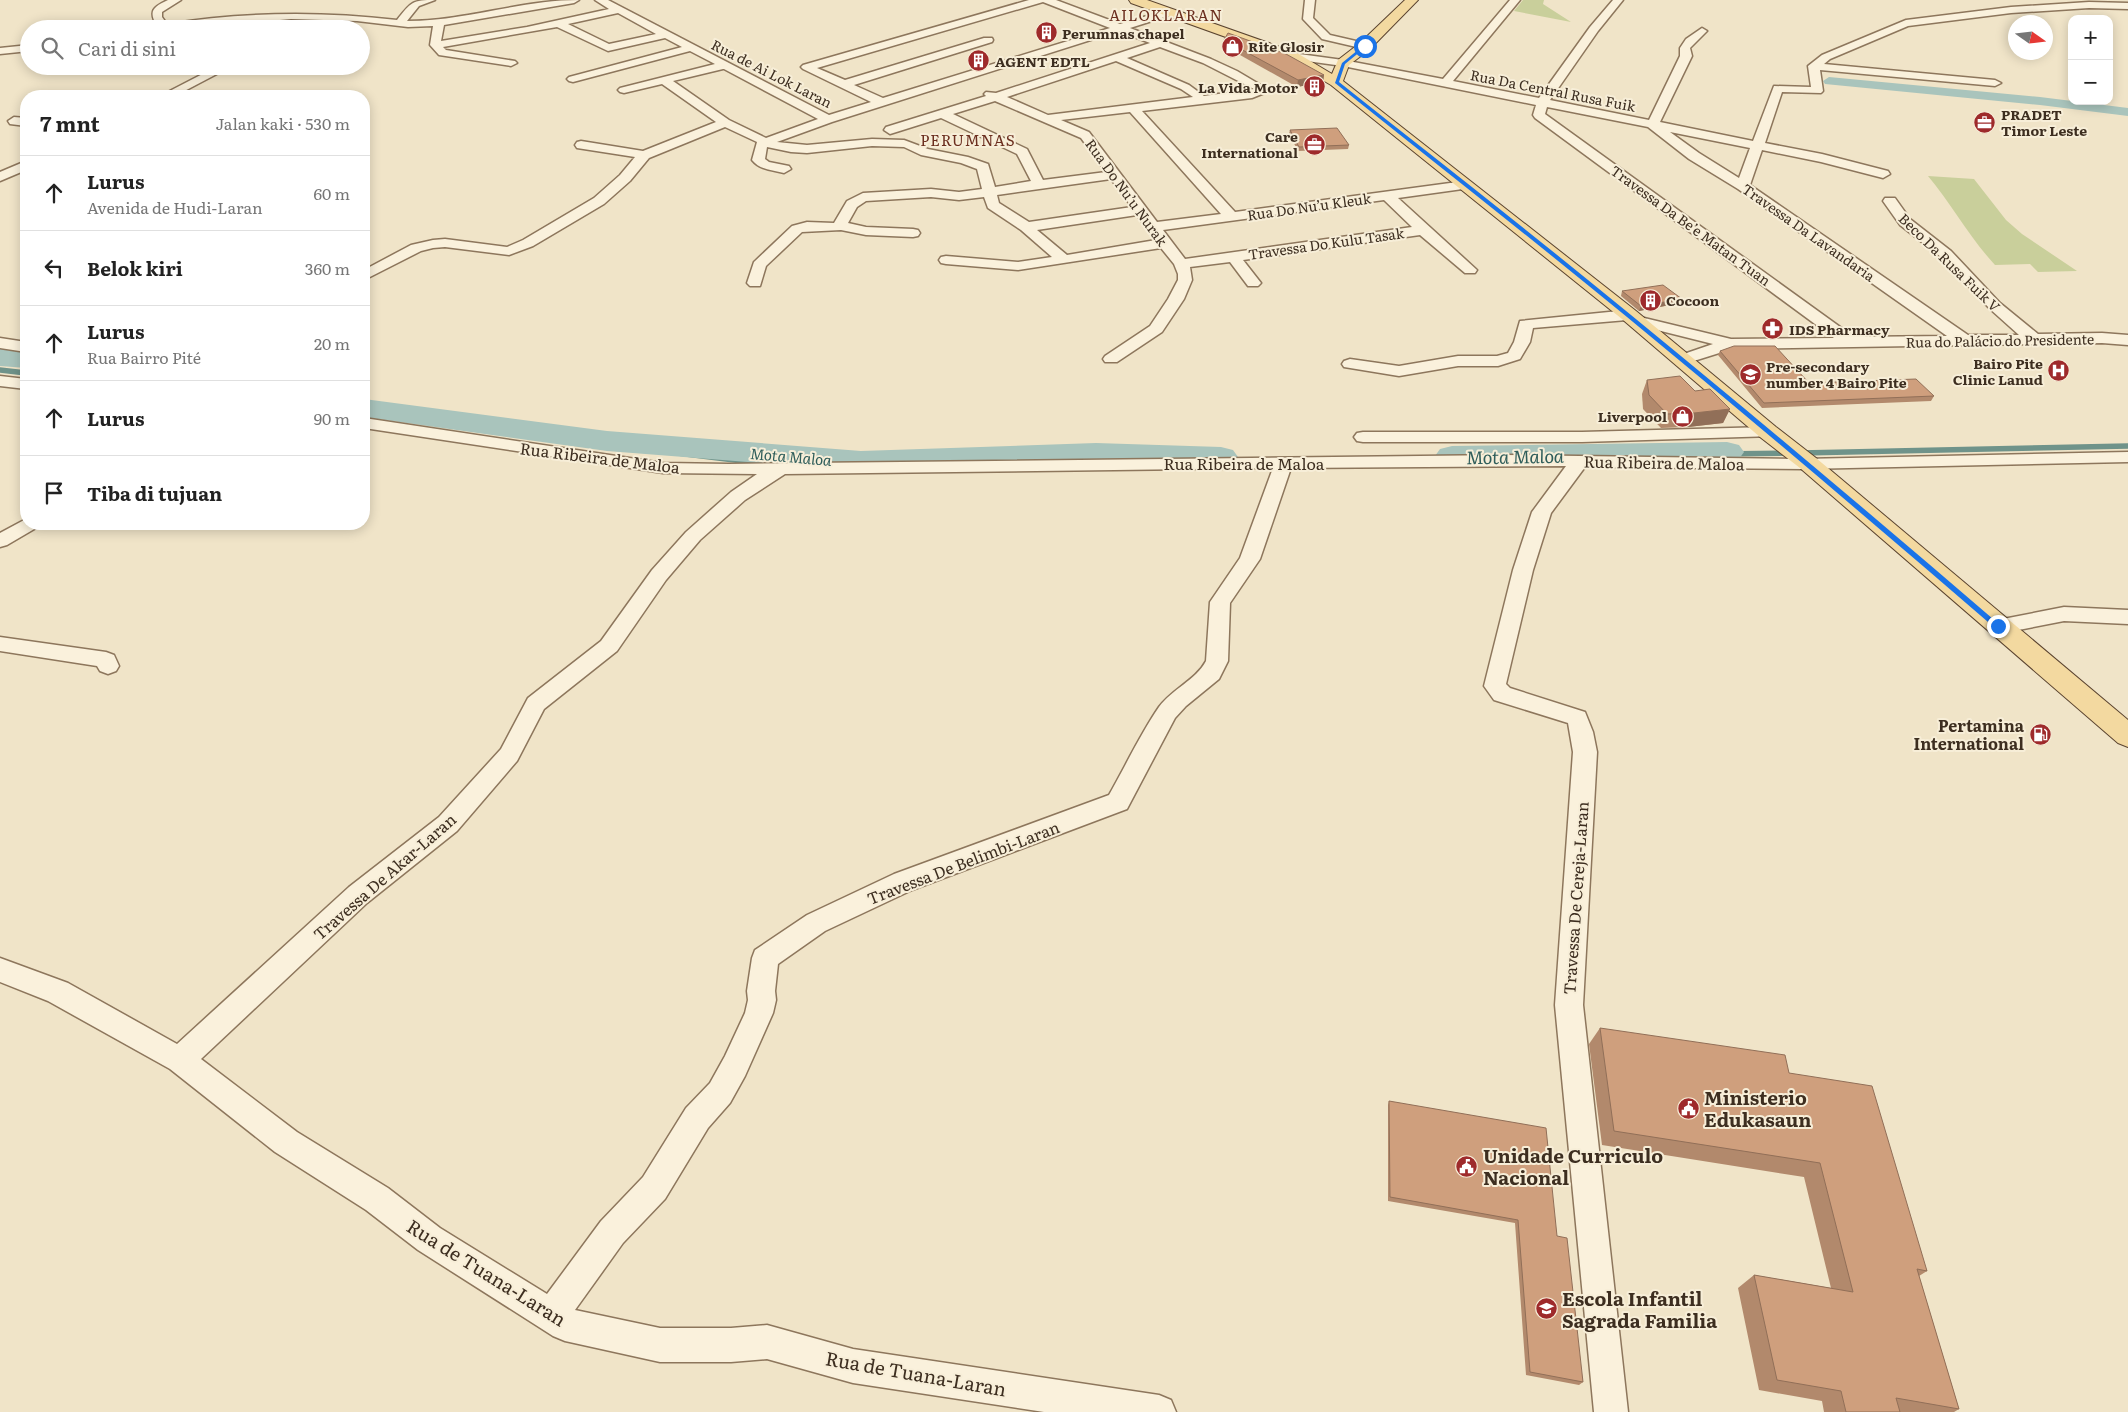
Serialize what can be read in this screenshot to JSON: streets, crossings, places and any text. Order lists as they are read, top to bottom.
{
  "streets": {
    "street": [
      "Rua de Ai Lok Laran",
      "Rua Da Central Rusa Fuik",
      "Rua Do Nu’u Nurak",
      "Rua Do Nu’u Kleuk",
      "Travessa Da Be’e Matan Tuan",
      "Travessa Da Lavandaria",
      "Travessa Do Kulu Tasak",
      "Beco Da Rusa Fuik V",
      "Rua do Palácio do Presidente",
      "Rua Ribeira de Maloa",
      "Travessa De Belimbi-Laran",
      "Travessa De Akar-Laran",
      "Travessa De Cereja-Laran",
      "Rua de Tuana-Laran"
    ]
  },
  "crossings": [
    ["Rua de Ai Lok Laran", "Rua Do Nu’u Nurak"],
    ["Rua Da Central Rusa Fuik", "Travessa Da Be’e Matan Tuan"],
    ["Rua Da Central Rusa Fuik", "Travessa Da Lavandaria"],
    ["Rua Do Nu’u Nurak", "Rua Do Nu’u Kleuk"],
    ["Rua Do Nu’u Nurak", "Travessa Do Kulu Tasak"],
    ["Rua Do Nu’u Kleuk", "Travessa Do Kulu Tasak"],
    ["Travessa Da Be’e Matan Tuan", "Rua do Palácio do Presidente"],
    ["Travessa Da Lavandaria", "Rua do Palácio do Presidente"],
    ["Beco Da Rusa Fuik V", "Rua do Palácio do Presidente"],
    ["Rua Ribeira de Maloa", "Travessa De Belimbi-Laran"],
    ["Rua Ribeira de Maloa", "Travessa De Akar-Laran"],
    ["Rua Ribeira de Maloa", "Travessa De Cereja-Laran"],
    ["Travessa De Belimbi-Laran", "Rua de Tuana-Laran"],
    ["Travessa De Akar-Laran", "Rua de Tuana-Laran"]
  ],
  "districts": ["AILOKLARAN", "PERUMNAS"],
  "water": ["Mota Maloa"],
  "places": {
    "building": [
      "Perumnas chapel",
      "AGENT EDTL",
      "La Vida Motor",
      "Cocoon"
    ],
    "shop": ["Rite Glosir", "Liverpool"],
    "office": ["PRADET Timor Leste", "Care International"],
    "pharmacy": ["IDS Pharmacy"],
    "hospital": ["Bairo Pite Clinic Lanud"],
    "school or university": ["Pre-secondary number 4 Bairo Pite", "Escola Infantil Sagrada Familia"],
    "fuel station": ["Pertamina International"],
    "public building": ["Ministerio Edukasaun", "Unidade Curriculo Nacional"]
  },
  "north": "right",
  "page": {
    "map_buttons": ["+", "−"],
    "search": "Cari di sini",
    "heading": ["7 mnt", "Jalan kaki · 530 m"],
    "list": [
      ["Lurus", "Avenida de Hudi-Laran", "60 m"],
      ["Belok kiri", "360 m"],
      ["Lurus", "Rua Bairro Pité", "20 m"],
      ["Lurus", "90 m"],
      "Tiba di tujuan"
    ]
  }
}
